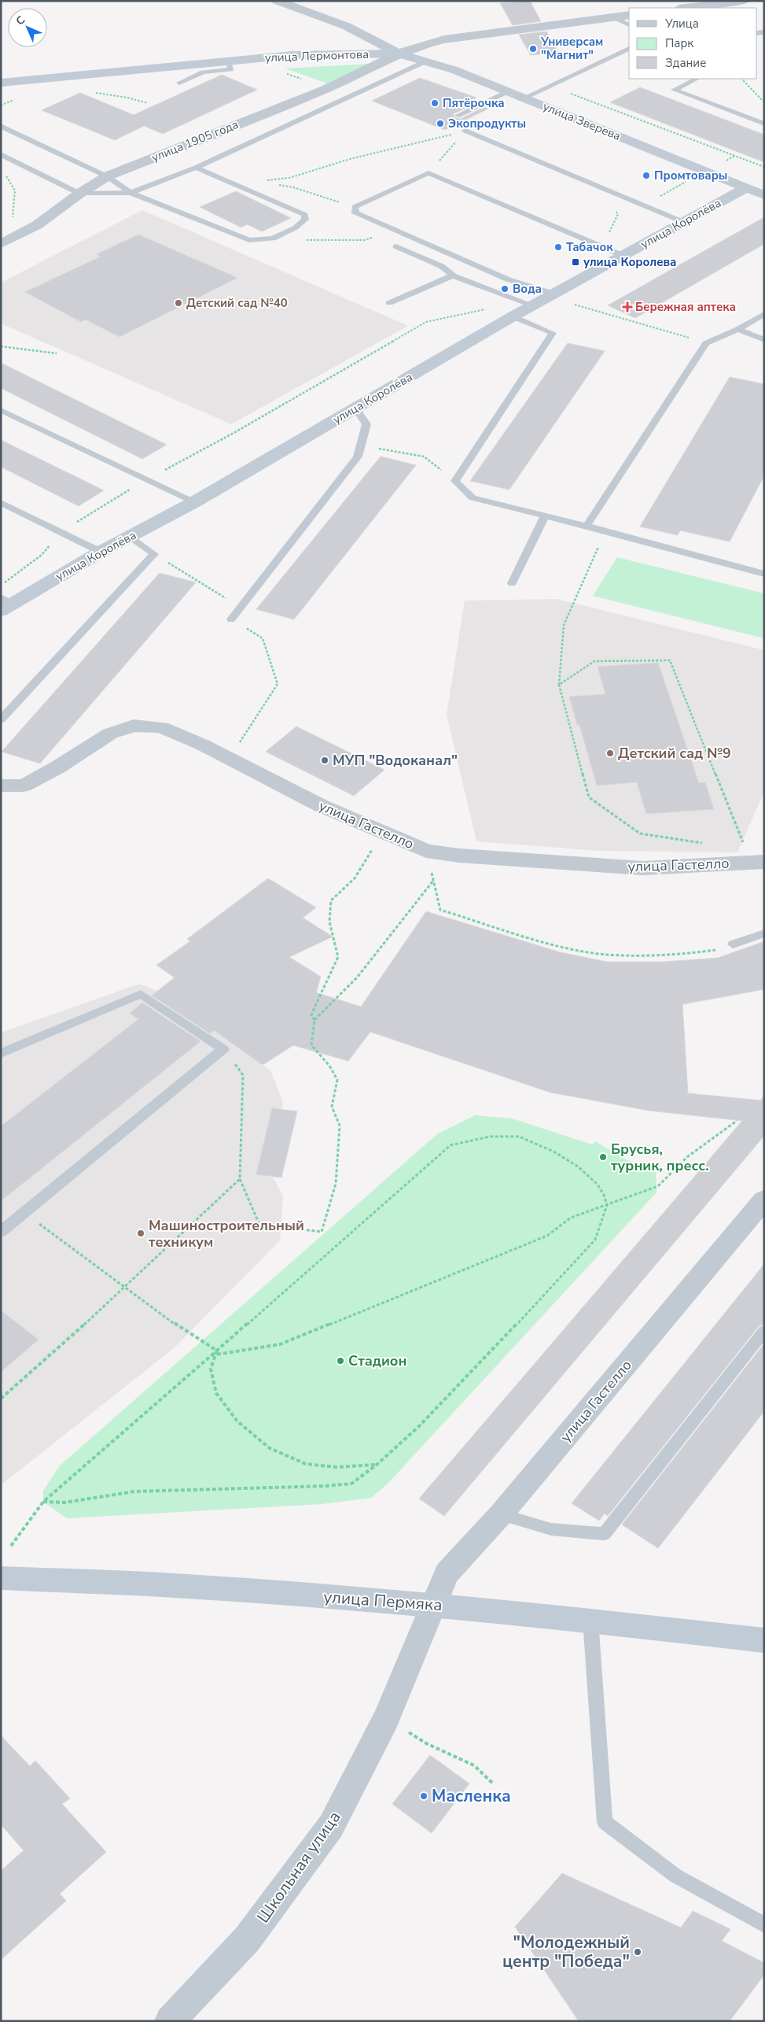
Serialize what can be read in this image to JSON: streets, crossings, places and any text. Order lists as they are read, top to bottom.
{
  "streets": {
    "main road": [
      "улица Лермонтова",
      "улица Зверева",
      "улица Королёва",
      "улица Пермяка"
    ],
    "street": ["улица 1905 года", "улица Гастелло", "Школьная улица"]
  },
  "crossings": [
    ["улица Лермонтова", "улица Зверева"],
    ["улица Лермонтова", "улица 1905 года"],
    ["улица Зверева", "улица 1905 года"],
    ["улица Зверева", "улица Королёва"],
    ["улица Гастелло", "улица Пермяка"],
    ["улица Гастелло", "Школьная улица"],
    ["улица Пермяка", "Школьная улица"]
  ],
  "places": {
    "other": [
      "Универсам \"Магнит\"",
      "Пятёрочка",
      "Экопродукты",
      "Промтовары",
      "Табачок",
      "Вода",
      "Детский сад №40",
      "Детский сад №9",
      "МУП \"Водоканал\"",
      "Брусья, турник, пресс.",
      "Машиностроительный техникум",
      "Стадион",
      "Масленка",
      "\"Молодежный центр \"Победа\""
    ],
    "transit": ["улица Королева"],
    "health": ["Бережная аптека"]
  },
  "legend": ["Улица", "Парк", "Здание"],
  "north": "top left"
}
